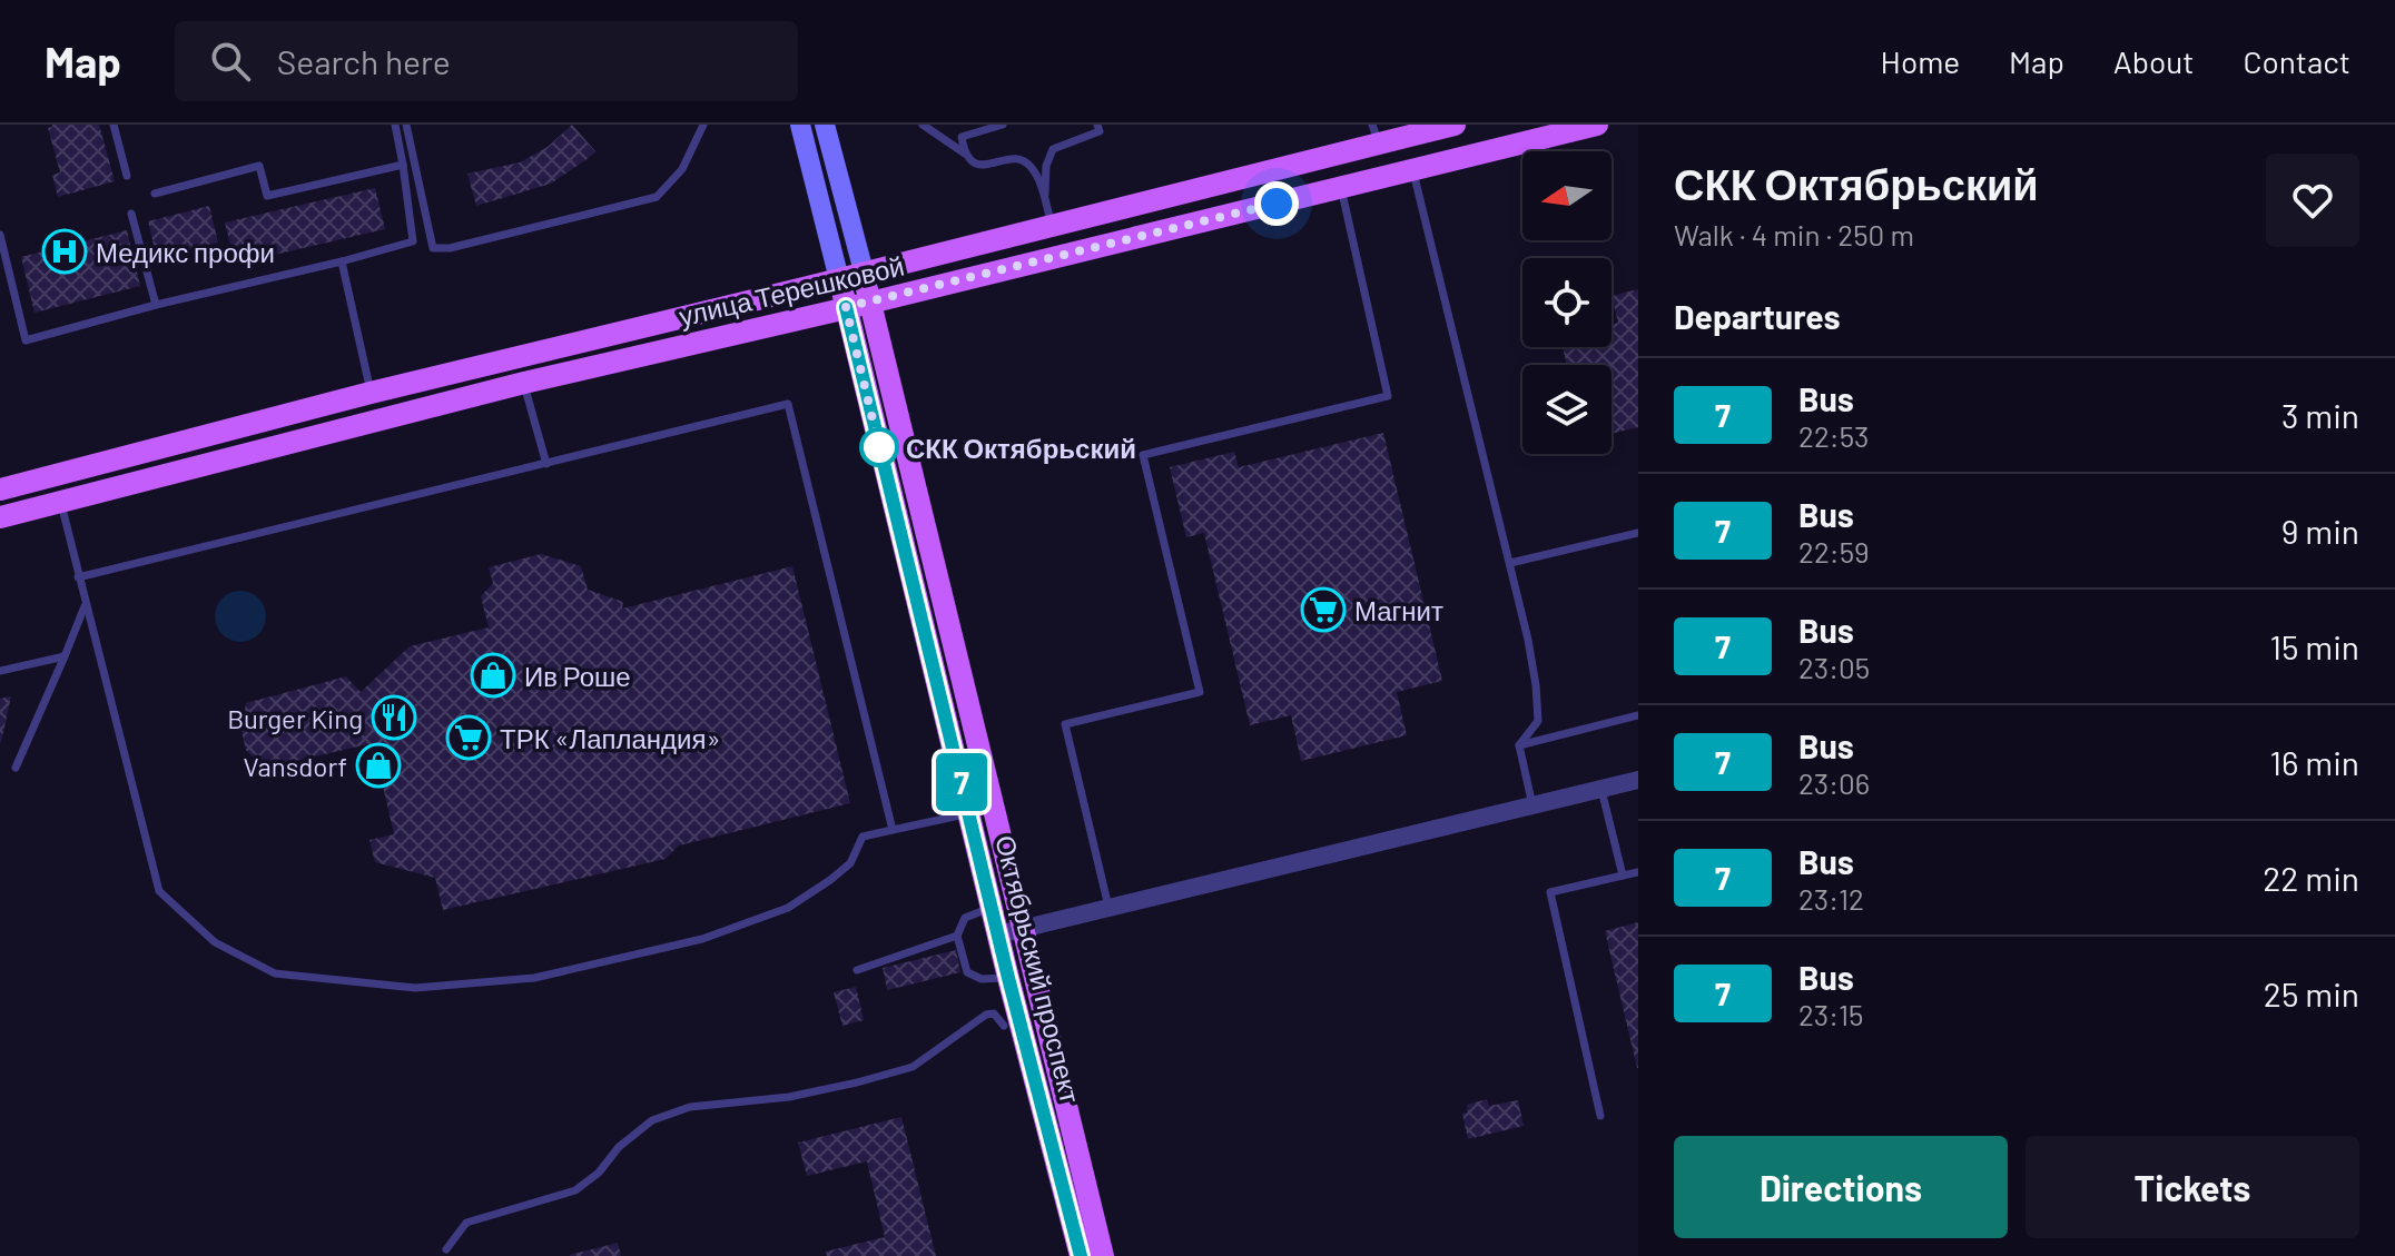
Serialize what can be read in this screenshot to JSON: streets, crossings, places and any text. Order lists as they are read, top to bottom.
{
  "streets": {
    "main road": ["улица Терешковой", "Октябрьский проспект"]
  },
  "crossings": [
    ["улица Терешковой", "Октябрьский проспект"]
  ],
  "places": {
    "hospital": ["Медикс профи"],
    "other": ["СКК Октябрьский"],
    "supermarket": ["Магнит", "ТРК «Лапландия»"],
    "shop": ["Ив Роше", "Vansdorf"],
    "restaurant": ["Burger King"]
  },
  "lines": ["bus line 7"],
  "north": "left",
  "page": {
    "header": "Map",
    "search": "Search here",
    "nav": [
      "Home",
      "Map",
      "About",
      "Contact"
    ],
    "on_map": "7",
    "heading": [
      ["СКК Октябрьский", "Walk · 4 min · 250 m"],
      "Departures"
    ],
    "list": [
      {
        "mark": "7",
        "name": "Bus",
        "note": "22:53",
        "value": "3 min"
      },
      {
        "mark": "7",
        "name": "Bus",
        "note": "22:59",
        "value": "9 min"
      },
      {
        "mark": "7",
        "name": "Bus",
        "note": "23:05",
        "value": "15 min"
      },
      {
        "mark": "7",
        "name": "Bus",
        "note": "23:06",
        "value": "16 min"
      },
      {
        "mark": "7",
        "name": "Bus",
        "note": "23:12",
        "value": "22 min"
      },
      {
        "mark": "7",
        "name": "Bus",
        "note": "23:15",
        "value": "25 min"
      }
    ],
    "buttons": ["Directions", "Tickets"]
  }
}
